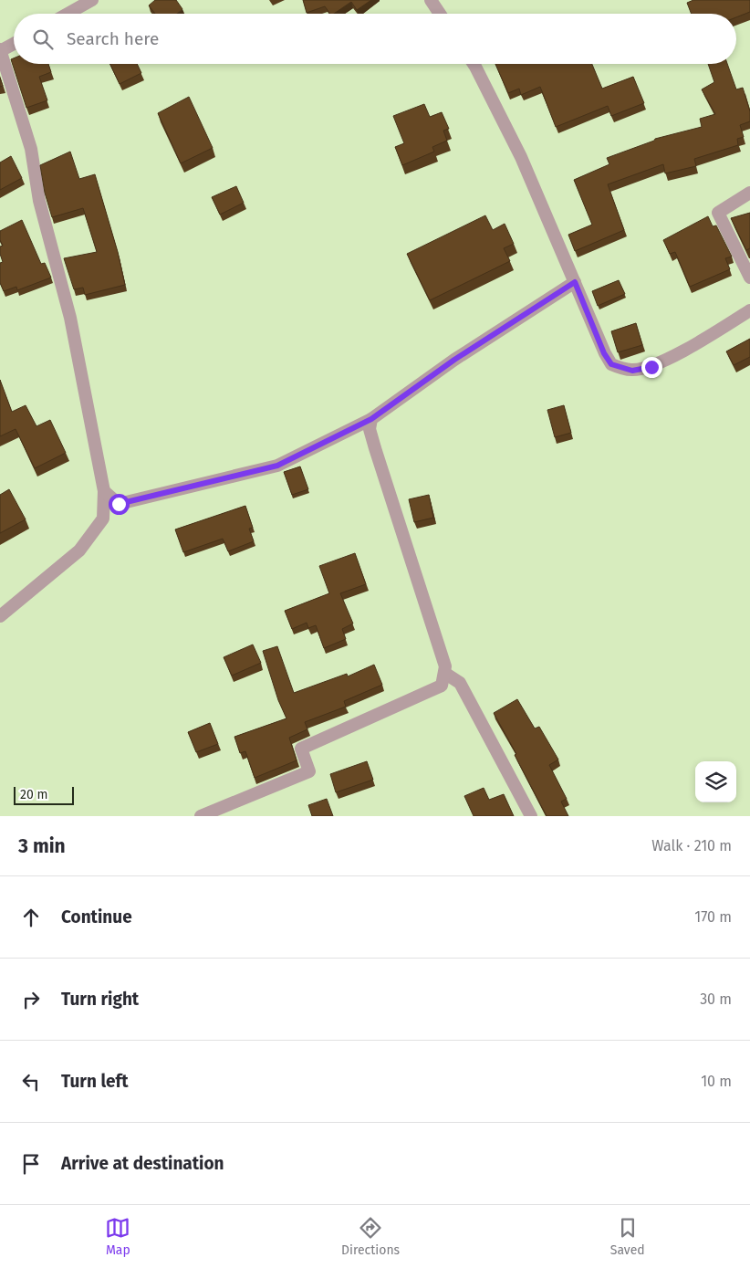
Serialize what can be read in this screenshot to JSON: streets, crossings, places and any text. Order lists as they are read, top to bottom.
{
  "scale_bar": "20 m",
  "page": {
    "search": "Search here",
    "scale": "20 m",
    "heading": ["3 min", "Walk · 210 m"],
    "list": [
      ["Continue", "170 m"],
      ["Turn right", "30 m"],
      ["Turn left", "10 m"],
      "Arrive at destination"
    ],
    "nav": ["Map", "Directions", "Saved"]
  }
}
